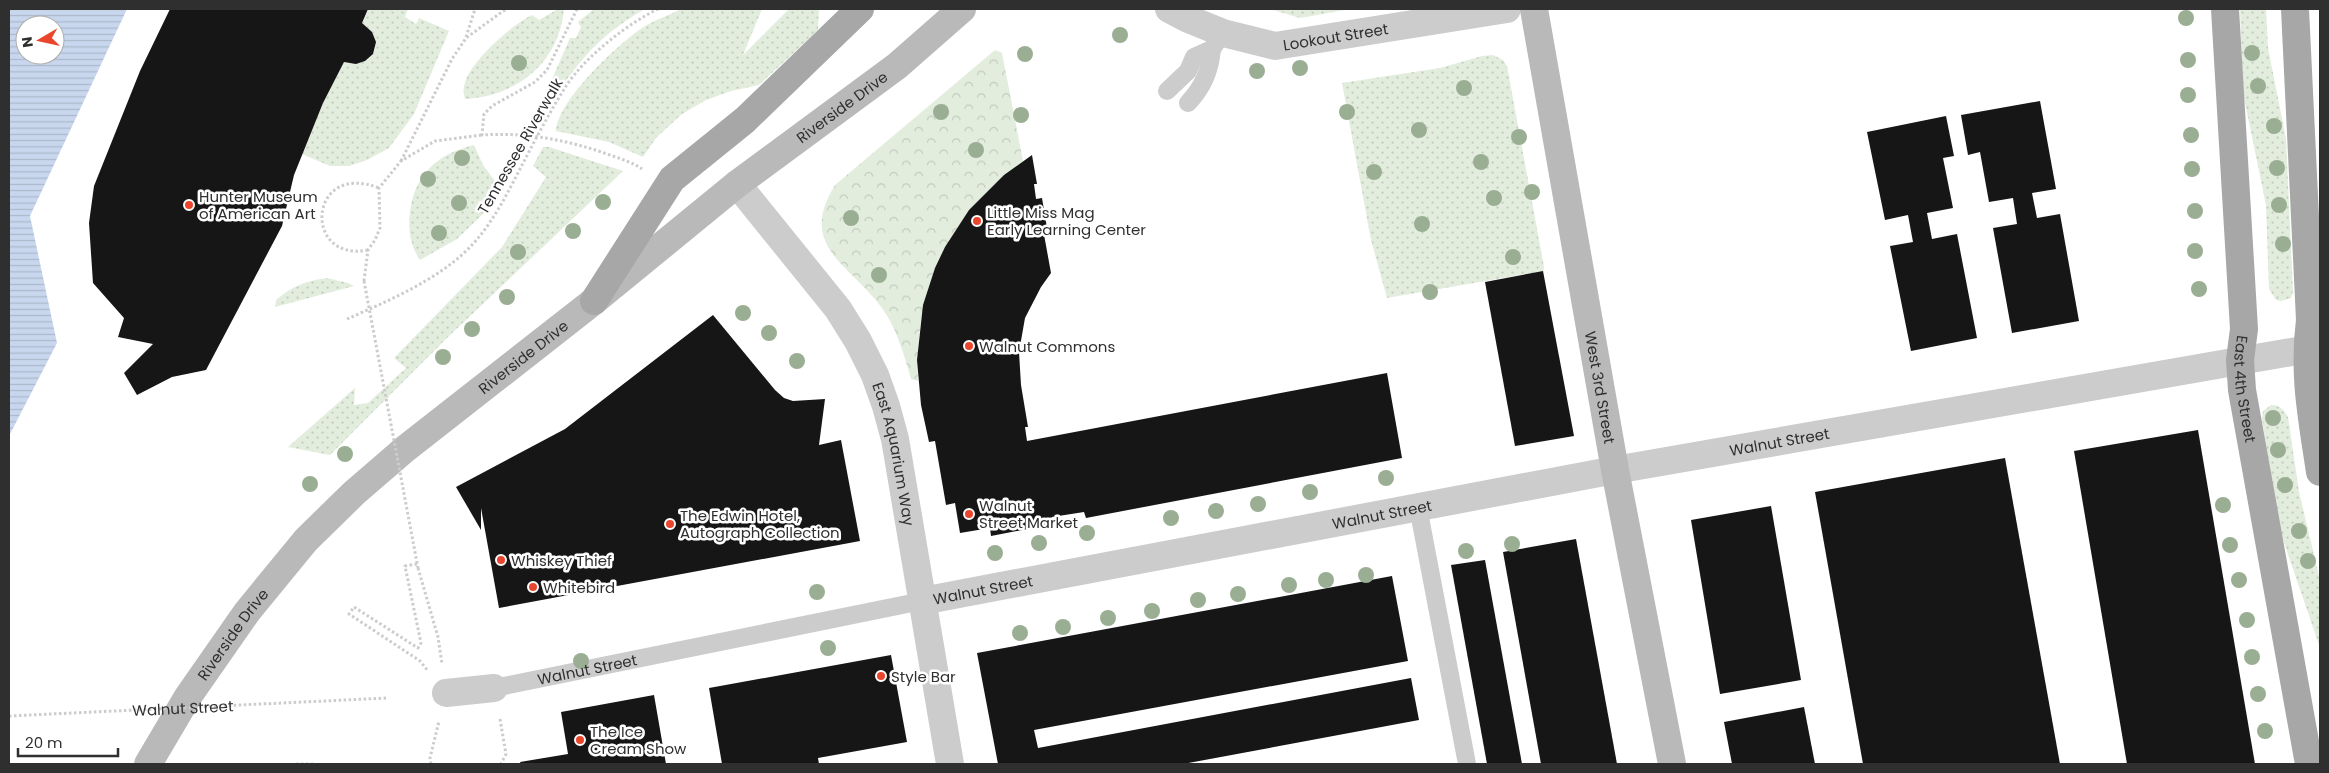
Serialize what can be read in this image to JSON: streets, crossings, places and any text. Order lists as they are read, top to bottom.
{
  "streets": {
    "main road": ["Riverside Drive", "West 3rd Street", "East 4th Street"],
    "street": ["Lookout Street", "Walnut Street", "East Aquarium Way"],
    "path": ["Tennessee Riverwalk"]
  },
  "crossings": [
    ["Riverside Drive", "East Aquarium Way"],
    ["West 3rd Street", "Walnut Street"],
    ["East 4th Street", "Walnut Street"],
    ["Walnut Street", "East Aquarium Way"]
  ],
  "places": [
    "Hunter Museum of American Art",
    "Little Miss Mag Early Learning Center",
    "Walnut Commons",
    "Walnut Street Market",
    "The Edwin Hotel, Autograph Collection",
    "Whiskey Thief",
    "Whitebird",
    "Style Bar",
    "The Ice Cream Show"
  ],
  "scale_bar": "20 m",
  "north": "left"
}
